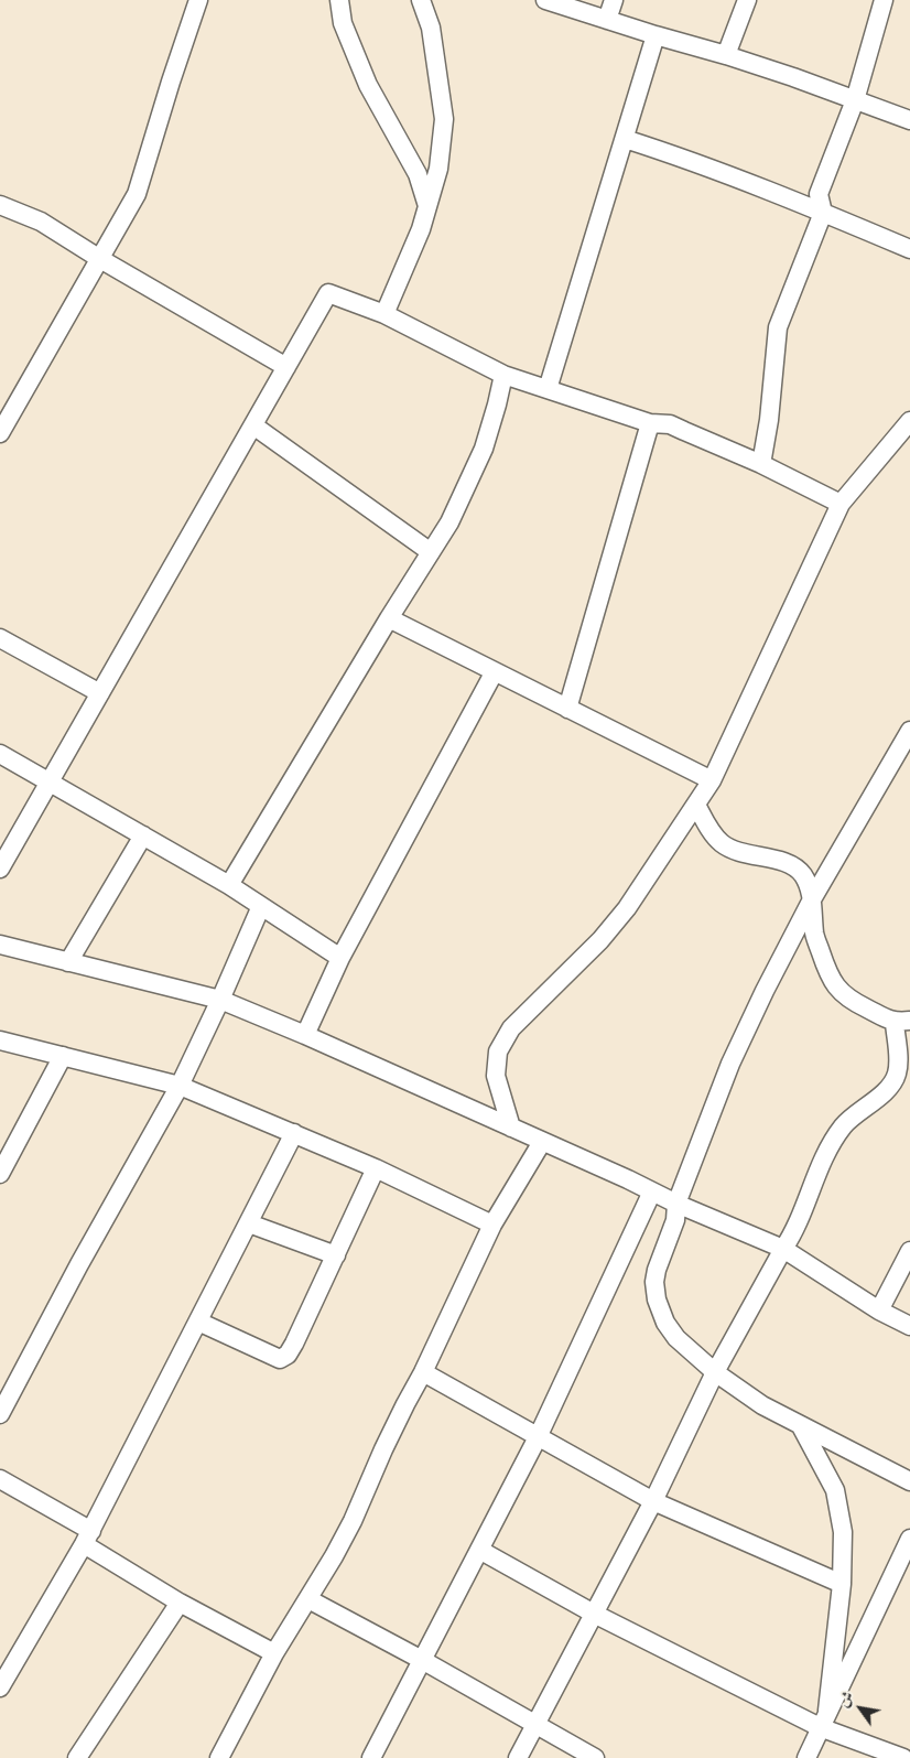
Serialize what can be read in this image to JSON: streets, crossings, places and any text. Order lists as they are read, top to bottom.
{
  "north": "top left"
}
